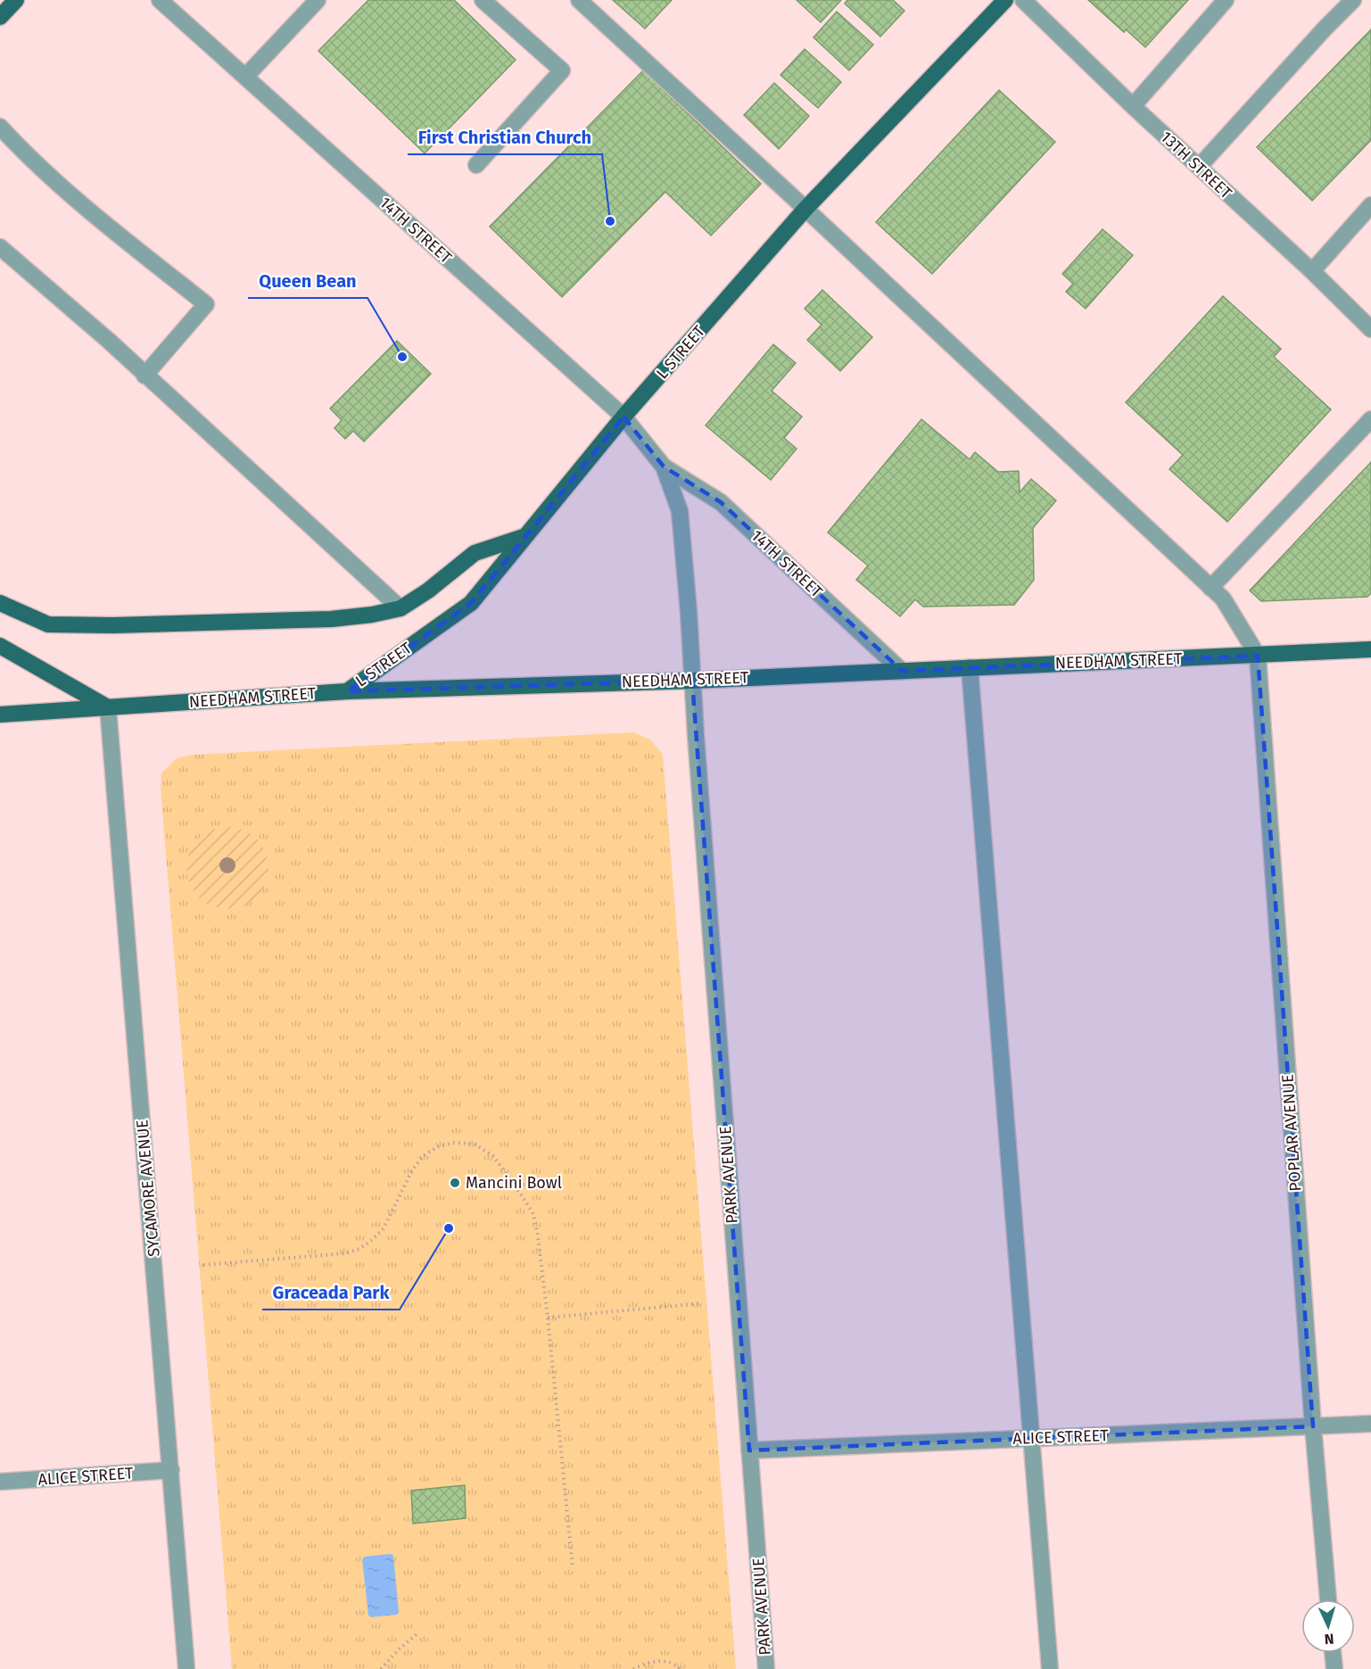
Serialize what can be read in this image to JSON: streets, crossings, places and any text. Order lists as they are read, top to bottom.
{
  "streets": {
    "main road": ["L STREET", "NEEDHAM STREET"],
    "street": [
      "13TH STREET",
      "14TH STREET",
      "POPLAR AVENUE",
      "PARK AVENUE",
      "SYCAMORE AVENUE",
      "ALICE STREET"
    ]
  },
  "crossings": [
    ["14TH STREET", "L STREET"],
    ["14TH STREET", "NEEDHAM STREET"],
    ["14TH STREET", "PARK AVENUE"],
    ["L STREET", "NEEDHAM STREET"],
    ["NEEDHAM STREET", "POPLAR AVENUE"],
    ["NEEDHAM STREET", "PARK AVENUE"],
    ["NEEDHAM STREET", "SYCAMORE AVENUE"],
    ["POPLAR AVENUE", "ALICE STREET"],
    ["PARK AVENUE", "ALICE STREET"],
    ["SYCAMORE AVENUE", "ALICE STREET"]
  ],
  "places": [
    "First Christian Church",
    "Queen Bean",
    "Mancini Bowl",
    "Graceada Park"
  ],
  "north": "bottom"
}
